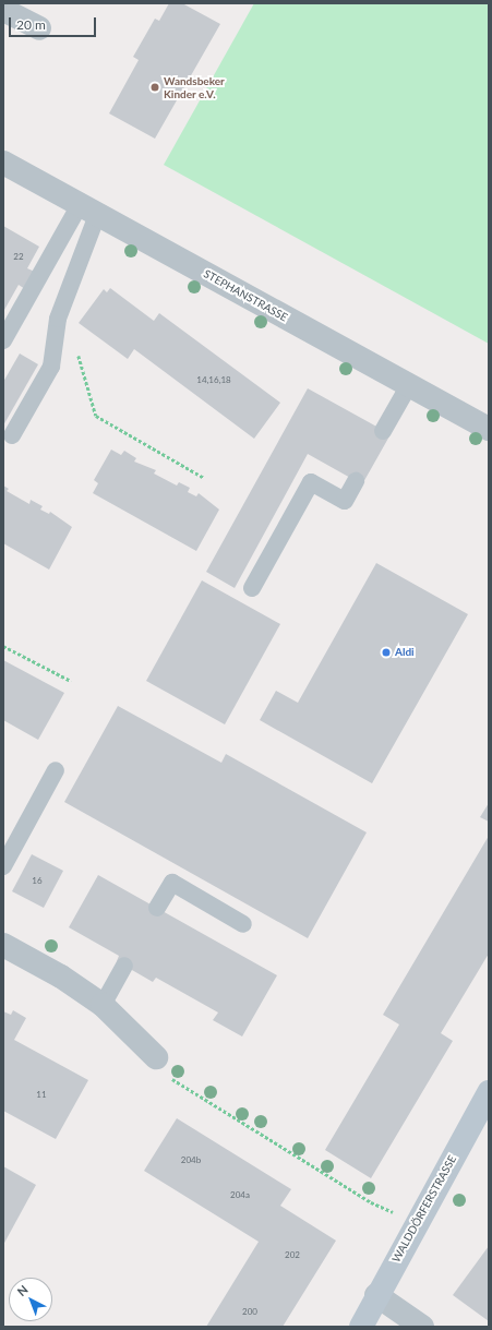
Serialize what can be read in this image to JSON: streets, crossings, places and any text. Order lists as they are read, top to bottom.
{
  "streets": {
    "street": ["STEPHANSTRASSE", "WALDDÖRFERSTRASSE"]
  },
  "places": ["Wandsbeker Kinder e.V.", "Aldi"],
  "house_numbers": [
    "22",
    "14,16,18",
    "16",
    "11",
    "204b",
    "204a",
    "202",
    "200"
  ],
  "scale_bar": "20 m",
  "north": "top left"
}
